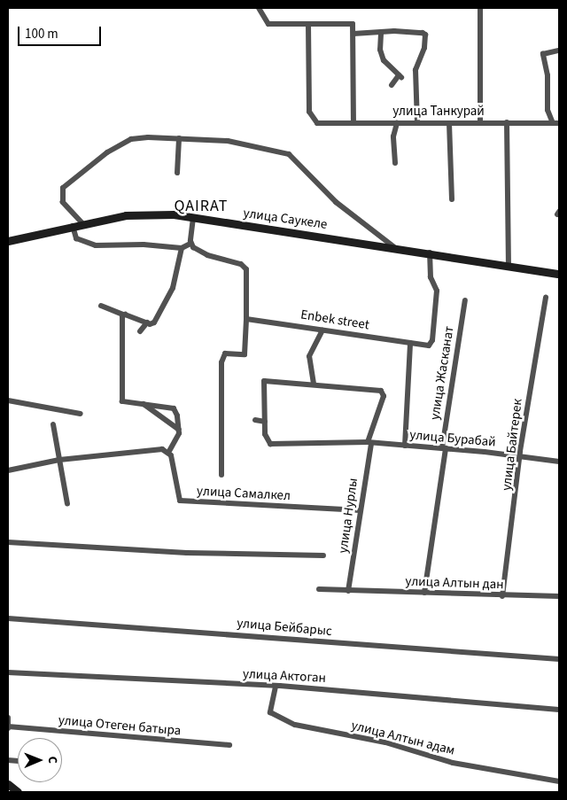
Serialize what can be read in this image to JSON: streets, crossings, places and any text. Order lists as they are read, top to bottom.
{
  "streets": {
    "street": [
      "улица Танкурай",
      "улица Саукеле",
      "Enbek street",
      "улица Жасканат",
      "улица Бурабай",
      "улица Байтерек",
      "улица Самалкел",
      "улица Нурлы",
      "улица Алтын дан",
      "улица Бейбарыс",
      "улица Актоган",
      "улица Отеген батыра",
      "улица Алтын адам"
    ]
  },
  "crossings": [
    ["улица Саукеле", "Enbek street"],
    ["улица Жасканат", "улица Бурабай"],
    ["улица Жасканат", "улица Алтын дан"],
    ["улица Бурабай", "улица Байтерек"],
    ["улица Бурабай", "улица Нурлы"],
    ["улица Байтерек", "улица Алтын дан"],
    ["улица Самалкел", "улица Нурлы"],
    ["улица Нурлы", "улица Алтын дан"],
    ["улица Актоган", "улица Алтын адам"]
  ],
  "districts": ["QAIRAT"],
  "scale_bar": "100 m",
  "north": "right"
}
